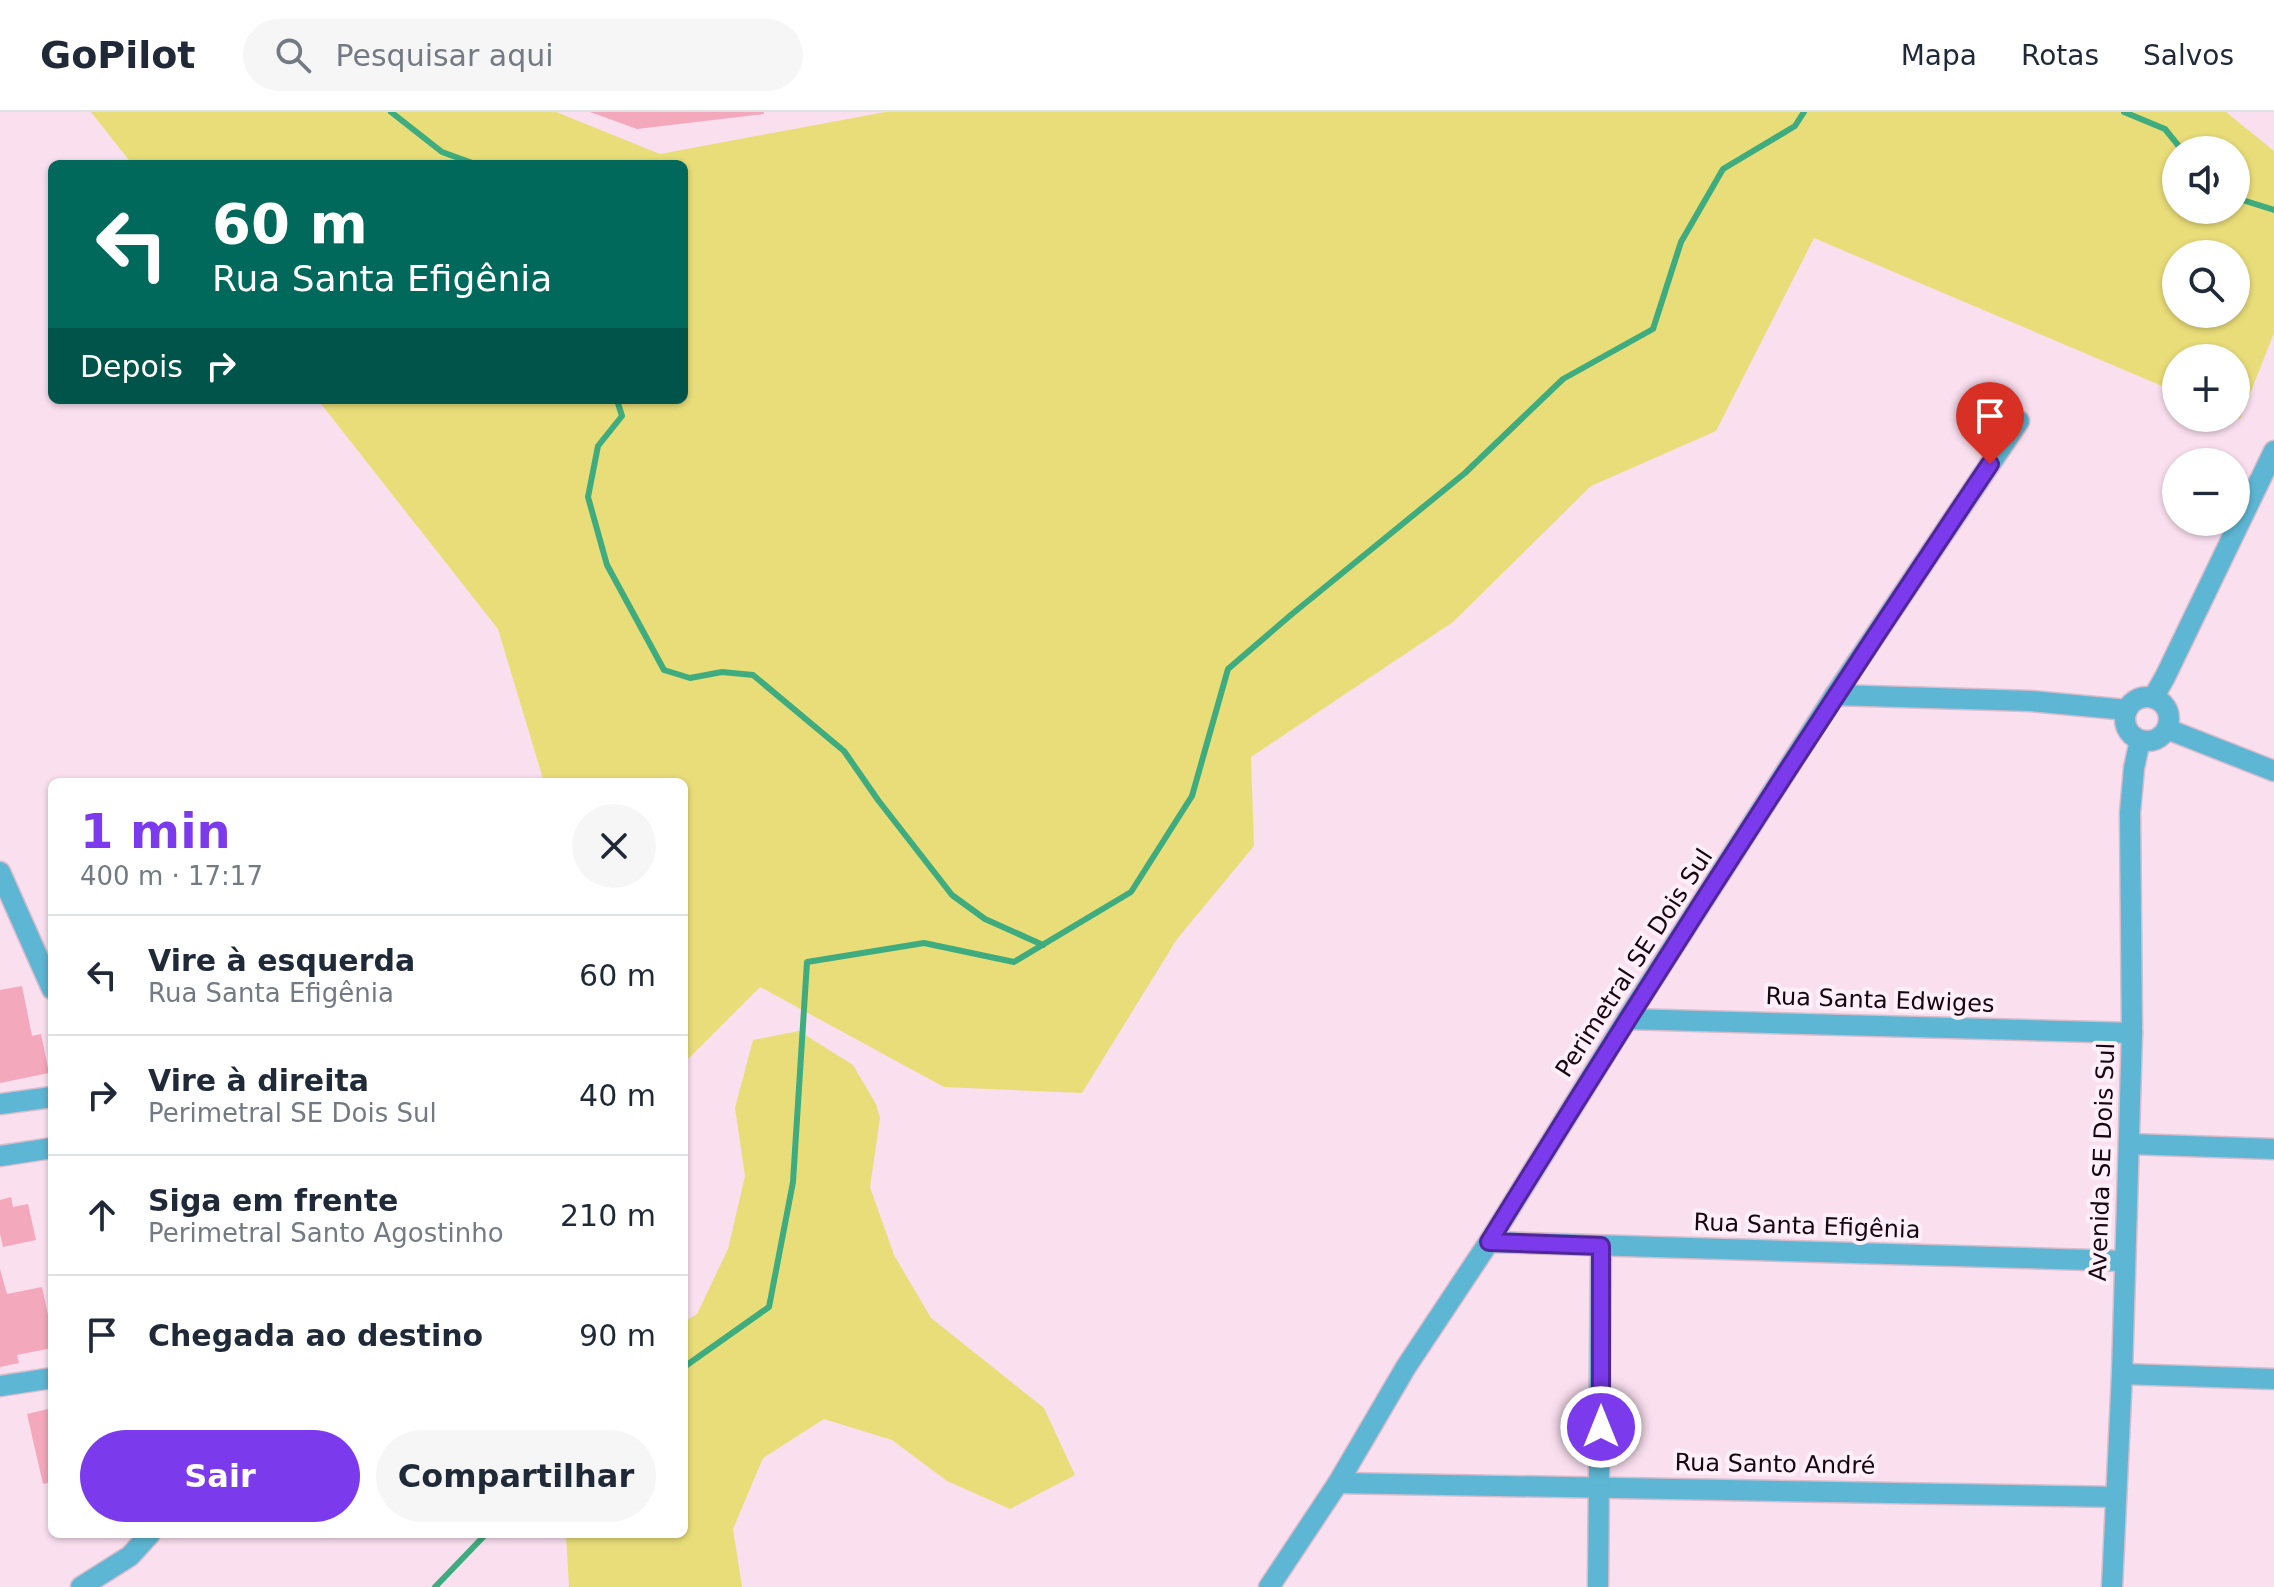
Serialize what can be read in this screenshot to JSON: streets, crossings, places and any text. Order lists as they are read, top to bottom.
{
  "streets": {
    "street": [
      "Perimetral SE Dois Sul",
      "Rua Santa Edwiges",
      "Avenida SE Dois Sul",
      "Rua Santa Efigênia",
      "Rua Santo André"
    ]
  },
  "crossings": [
    ["Perimetral SE Dois Sul", "Rua Santa Edwiges"],
    ["Perimetral SE Dois Sul", "Rua Santa Efigênia"],
    ["Perimetral SE Dois Sul", "Rua Santo André"],
    ["Rua Santa Edwiges", "Avenida SE Dois Sul"],
    ["Avenida SE Dois Sul", "Rua Santa Efigênia"],
    ["Avenida SE Dois Sul", "Rua Santo André"]
  ],
  "page": {
    "header": "GoPilot",
    "search": "Pesquisar aqui",
    "nav": ["Mapa", "Rotas", "Salvos"],
    "map_buttons": ["+", "−"],
    "turn": ["60 m", "Rua Santa Efigênia"],
    "then": "Depois",
    "heading": ["1 min", "400 m · 17:17"],
    "list": [
      {
        "name": "Vire à esquerda",
        "note": "Rua Santa Efigênia",
        "value": "60 m"
      },
      {
        "name": "Vire à direita",
        "note": "Perimetral SE Dois Sul",
        "value": "40 m"
      },
      {
        "name": "Siga em frente",
        "note": "Perimetral Santo Agostinho",
        "value": "210 m"
      },
      {
        "name": "Chegada ao destino",
        "value": "90 m"
      }
    ],
    "buttons": ["Sair", "Compartilhar"]
  }
}
